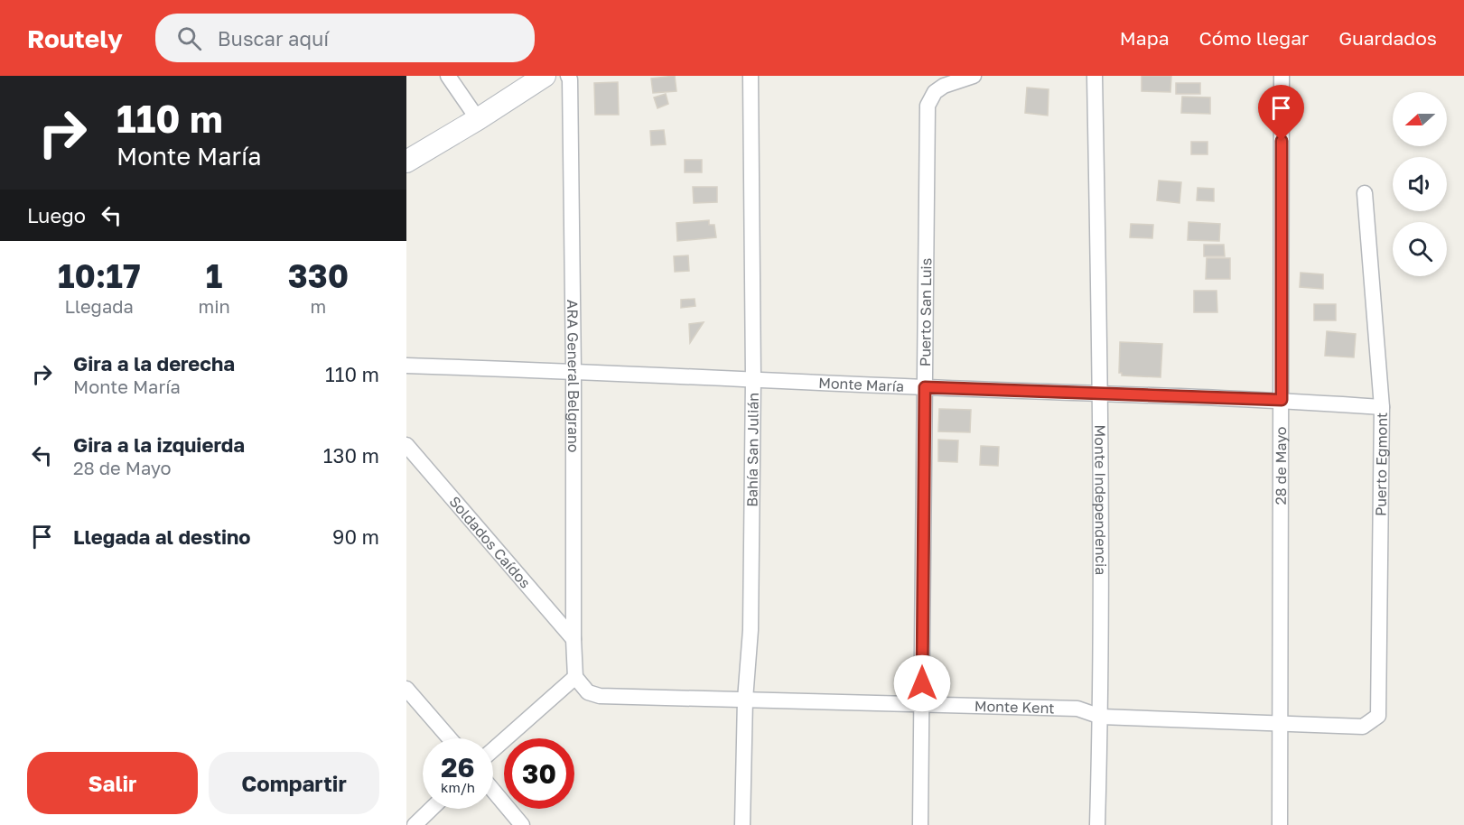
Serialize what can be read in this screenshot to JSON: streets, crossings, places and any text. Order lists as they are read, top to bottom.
{
  "streets": {
    "street": [
      "Puerto San Luis",
      "ARA General Belgrano",
      "Monte María",
      "Bahía San Julián",
      "Puerto Egmont",
      "28 de Mayo",
      "Monte Independencia",
      "Soldados Caídos",
      "Monte Kent"
    ]
  },
  "crossings": [
    ["Puerto San Luis", "Monte María"],
    ["Puerto San Luis", "Monte Kent"],
    ["ARA General Belgrano", "Monte María"],
    ["ARA General Belgrano", "Soldados Caídos"],
    ["ARA General Belgrano", "Monte Kent"],
    ["Monte María", "Bahía San Julián"],
    ["Monte María", "Puerto Egmont"],
    ["Monte María", "28 de Mayo"],
    ["Monte María", "Monte Independencia"],
    ["Bahía San Julián", "Monte Kent"],
    ["Puerto Egmont", "Monte Kent"],
    ["28 de Mayo", "Monte Kent"],
    ["Monte Independencia", "Monte Kent"]
  ],
  "north": "left",
  "page": {
    "header": "Routely",
    "search": "Buscar aquí",
    "nav": ["Mapa", "Cómo llegar", "Guardados"],
    "turn": ["110 m", "Monte María"],
    "then": "Luego",
    "eta": [
      "10:17",
      "Llegada",
      "1",
      "min",
      "330",
      "m"
    ],
    "list": [
      {
        "name": "Gira a la derecha",
        "note": "Monte María",
        "value": "110 m"
      },
      {
        "name": "Gira a la izquierda",
        "note": "28 de Mayo",
        "value": "130 m"
      },
      {
        "name": "Llegada al destino",
        "value": "90 m"
      }
    ],
    "speed": "26 km/h",
    "limit": "30",
    "buttons": ["Salir", "Compartir"]
  }
}
